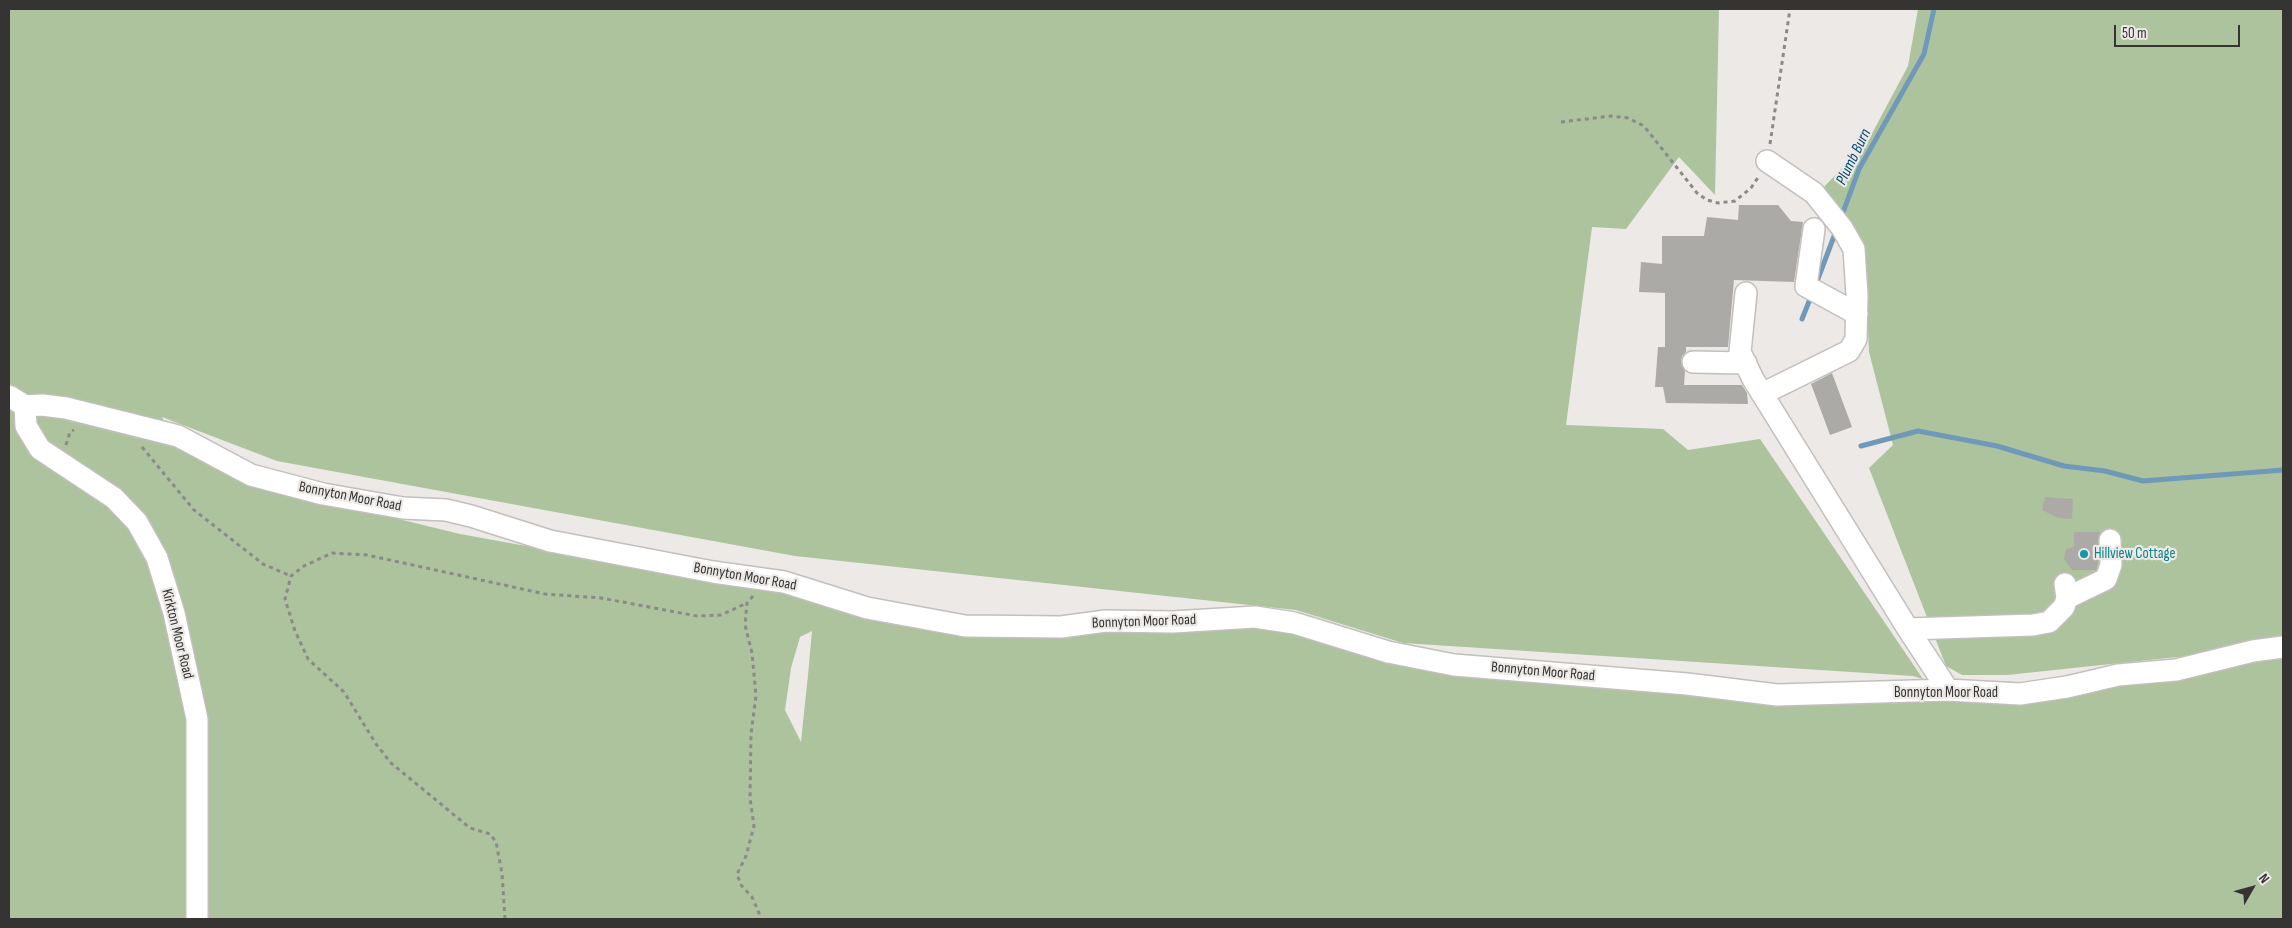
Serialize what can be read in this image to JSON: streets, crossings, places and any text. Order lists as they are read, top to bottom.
{
  "streets": {
    "street": ["Bonnyton Moor Road", "Kirkton Moor Road"]
  },
  "crossings": [
    ["Bonnyton Moor Road", "Kirkton Moor Road"]
  ],
  "water": ["Plumb Burn"],
  "places": ["Hillview Cottage"],
  "scale_bar": "50 m",
  "north": "top right"
}
